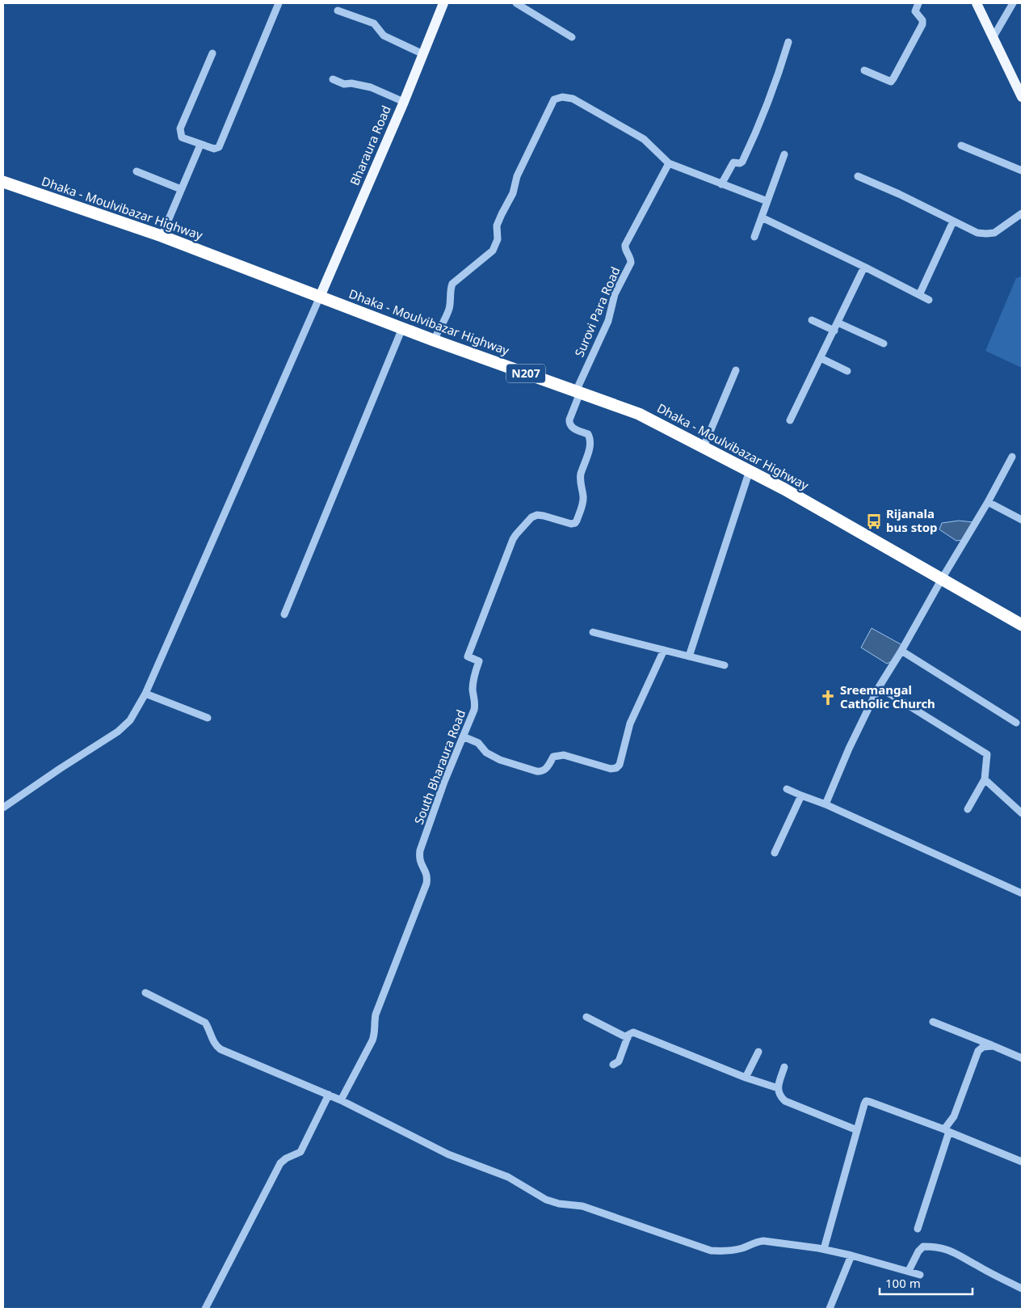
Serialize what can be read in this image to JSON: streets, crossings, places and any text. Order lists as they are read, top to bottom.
{
  "streets": {
    "highway": ["Dhaka - Moulvibazar Highway", "N207"],
    "main road": ["Bharaura Road"],
    "street": ["Surovi Para Road", "South Bharaura Road"]
  },
  "crossings": [
    ["Bharaura Road", "Dhaka - Moulvibazar Highway"],
    ["Dhaka - Moulvibazar Highway", "Surovi Para Road"],
    ["Dhaka - Moulvibazar Highway", "South Bharaura Road"],
    ["Surovi Para Road", "South Bharaura Road"]
  ],
  "places": {
    "bus stop": ["Rijanala bus stop"],
    "church": ["Sreemangal Catholic Church"]
  },
  "scale_bar": "100 m"
}
